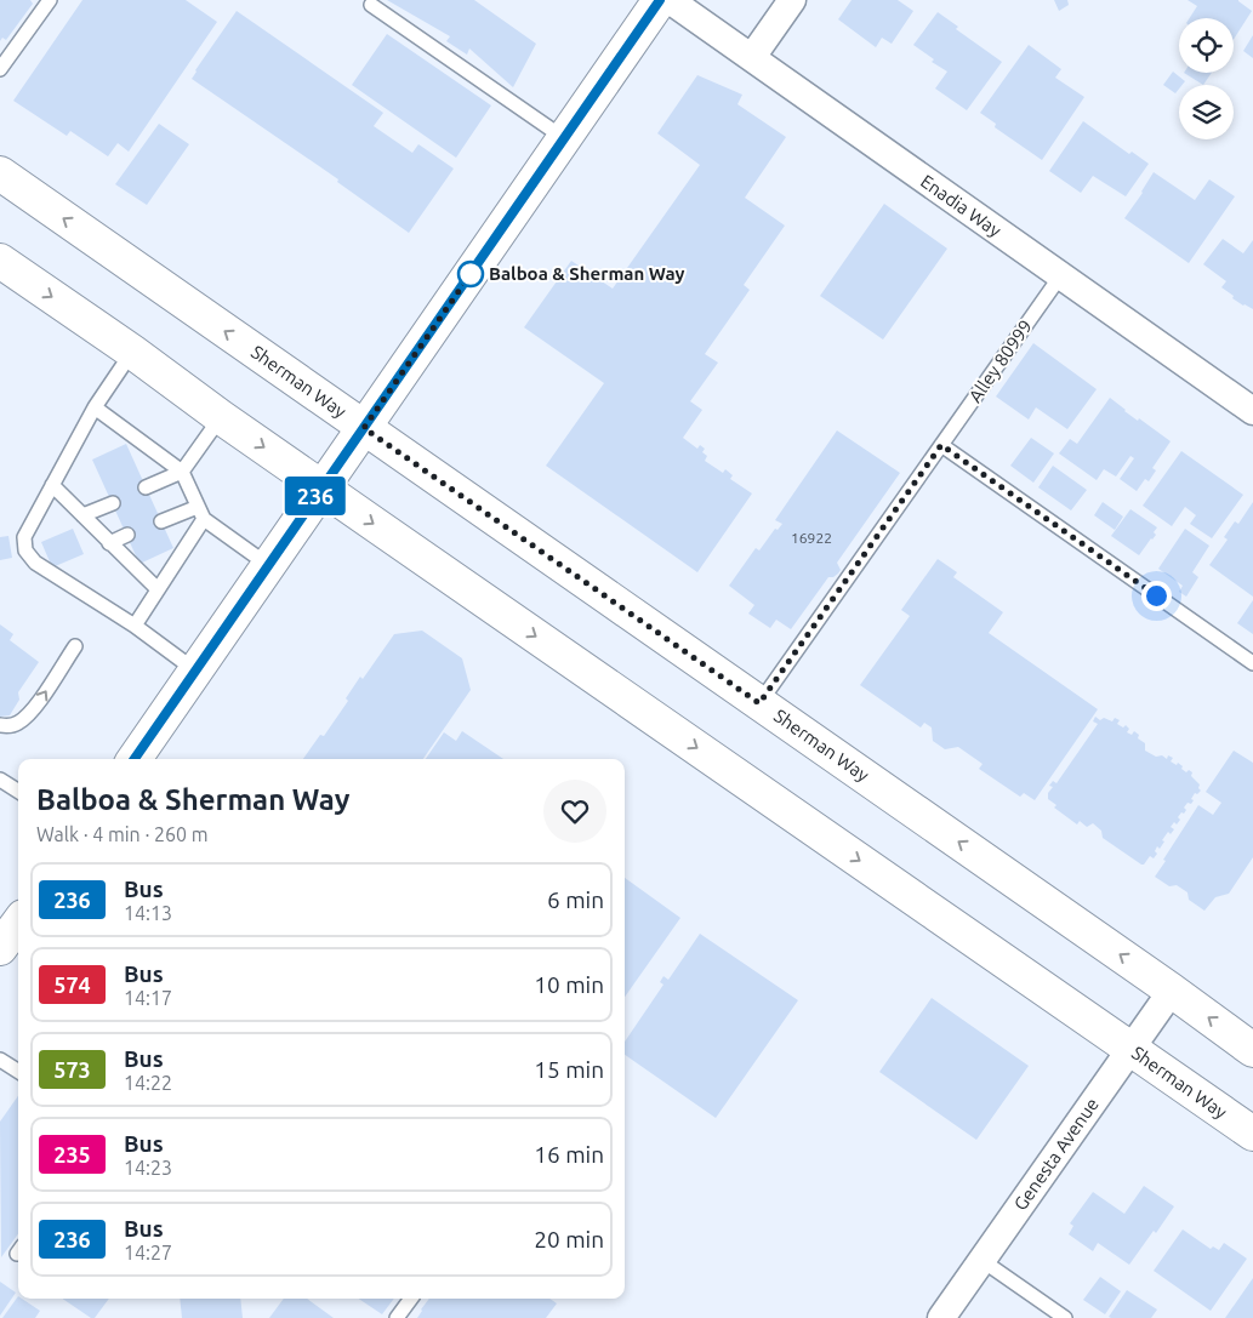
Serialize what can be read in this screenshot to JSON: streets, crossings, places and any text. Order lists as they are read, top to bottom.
{
  "streets": {
    "main road": ["Sherman Way"],
    "street": ["Enadia Way", "Genesta Avenue"],
    "lane": ["Alley 80999"]
  },
  "crossings": [
    ["Enadia Way", "Alley 80999"],
    ["Alley 80999", "Sherman Way"],
    ["Sherman Way", "Genesta Avenue"]
  ],
  "places": ["Balboa & Sherman Way"],
  "lines": ["bus line 236"],
  "house_numbers": ["16922"],
  "page": {
    "on_map": "236",
    "heading": ["Balboa & Sherman Way", "Walk · 4 min · 260 m"],
    "list": [
      {
        "mark": "236",
        "name": "Bus",
        "note": "14:13",
        "value": "6 min"
      },
      {
        "mark": "574",
        "name": "Bus",
        "note": "14:17",
        "value": "10 min"
      },
      {
        "mark": "573",
        "name": "Bus",
        "note": "14:22",
        "value": "15 min"
      },
      {
        "mark": "235",
        "name": "Bus",
        "note": "14:23",
        "value": "16 min"
      },
      {
        "mark": "236",
        "name": "Bus",
        "note": "14:27",
        "value": "20 min"
      }
    ]
  }
}
